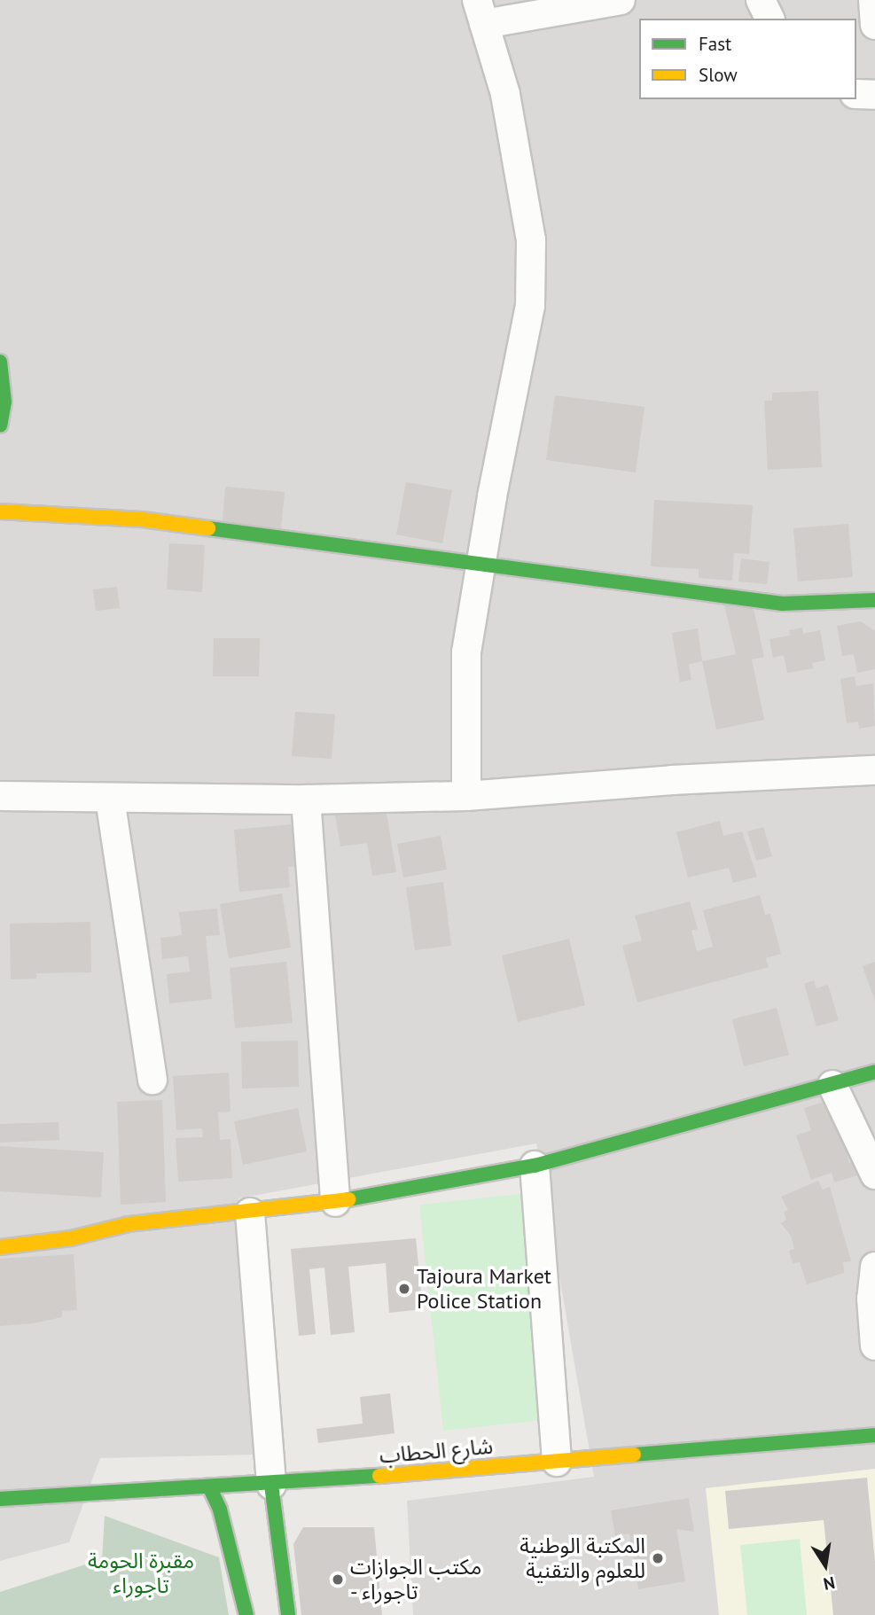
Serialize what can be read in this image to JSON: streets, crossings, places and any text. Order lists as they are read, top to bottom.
{
  "streets": {
    "street": ["شارع الحطاب"]
  },
  "parks": ["مقبرة الحومة تاجوراء"],
  "places": ["Tajoura Market Police Station", "المكتبة الوطنية للعلوم والتقنية", "مكتب الجوازات - تاجوراء"],
  "legend": ["Fast", "Slow"],
  "north": "bottom"
}
